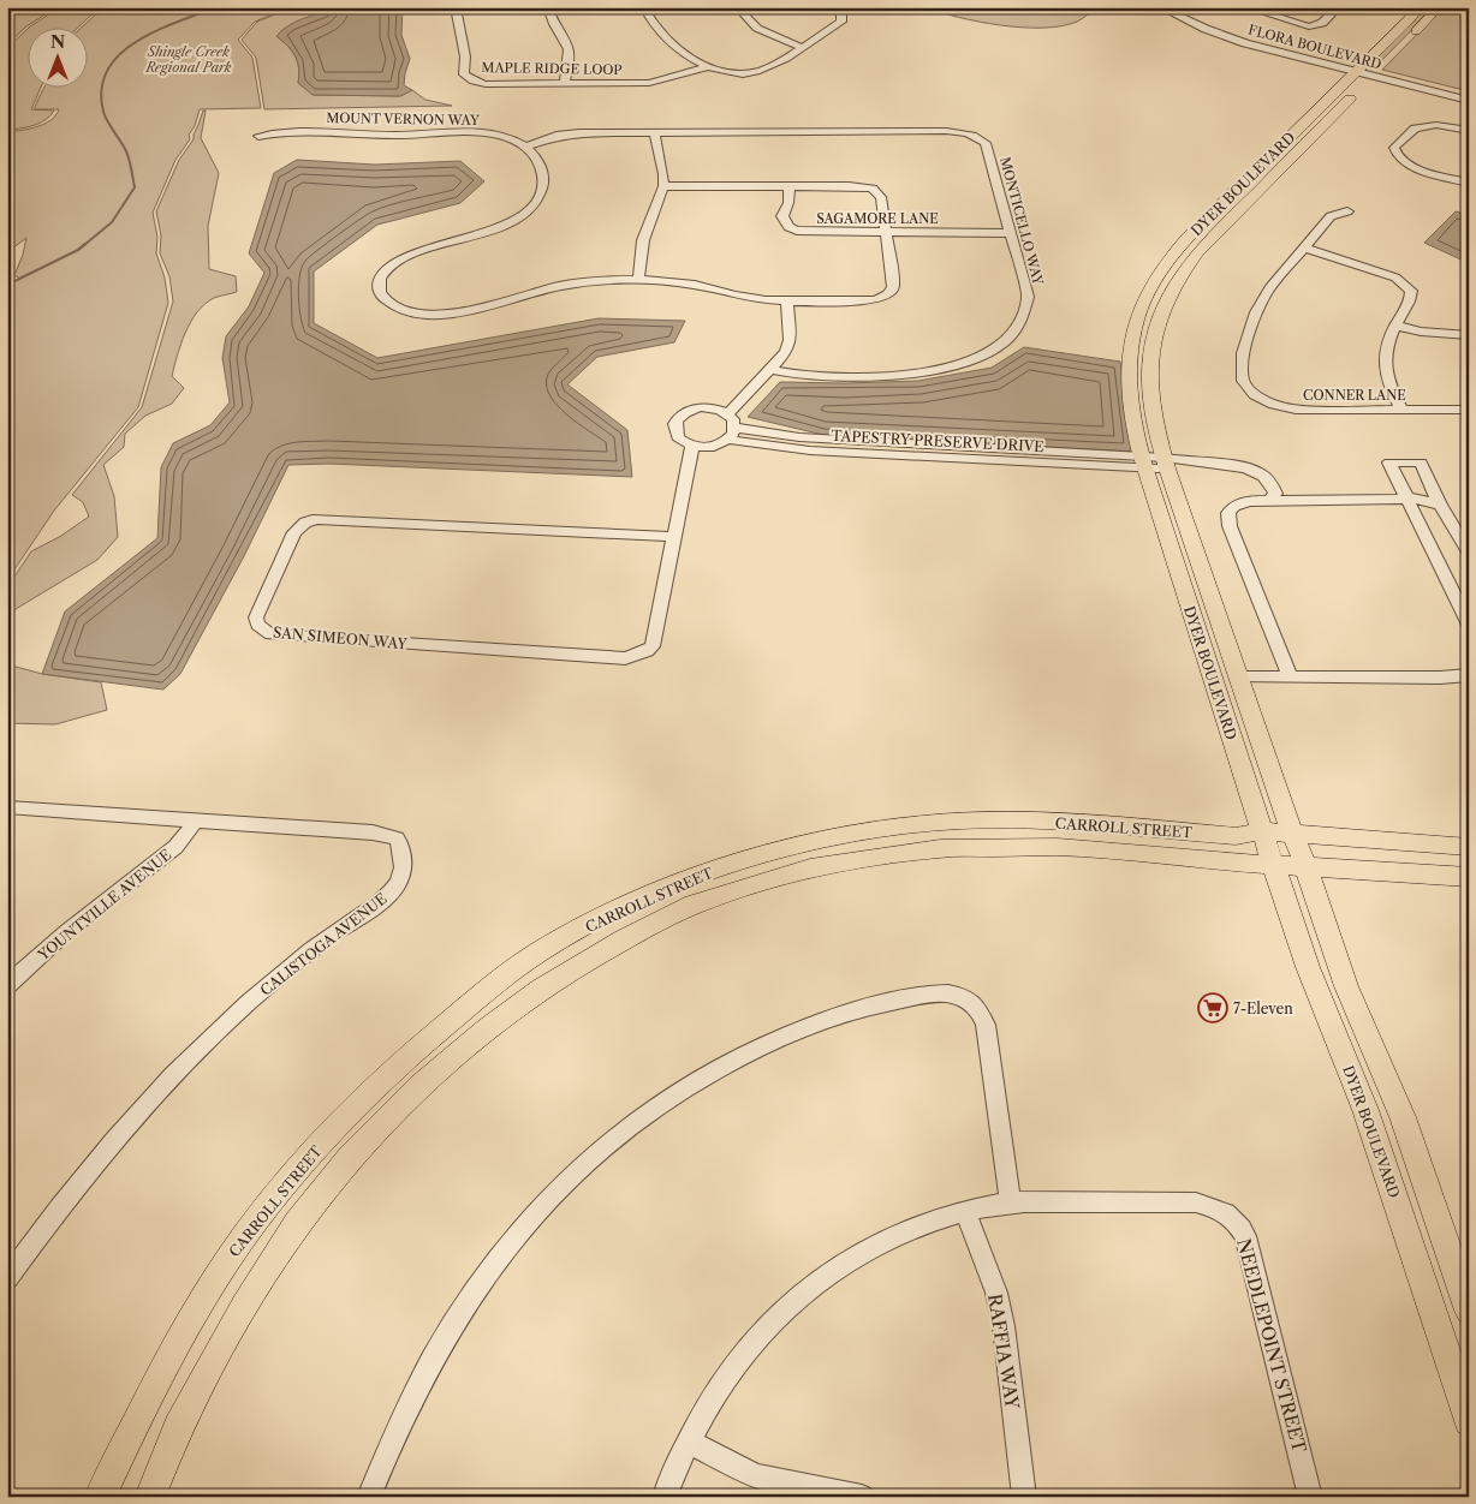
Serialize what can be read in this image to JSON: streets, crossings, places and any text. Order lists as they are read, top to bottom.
{
  "streets": {
    "main road": ["DYER BOULEVARD", "CARROLL STREET"],
    "street": [
      "FLORA BOULEVARD",
      "MAPLE RIDGE LOOP",
      "MOUNT VERNON WAY",
      "SAGAMORE LANE",
      "MONTICELLO WAY",
      "CONNER LANE",
      "TAPESTRY PRESERVE DRIVE",
      "SAN SIMEON WAY",
      "YOUNTVILLE AVENUE",
      "CALISTOGA AVENUE",
      "NEEDLEPOINT STREET",
      "RAFFIA WAY"
    ]
  },
  "crossings": [
    ["FLORA BOULEVARD", "DYER BOULEVARD"],
    ["MOUNT VERNON WAY", "MONTICELLO WAY"],
    ["DYER BOULEVARD", "TAPESTRY PRESERVE DRIVE"],
    ["DYER BOULEVARD", "CARROLL STREET"],
    ["SAGAMORE LANE", "MONTICELLO WAY"],
    ["TAPESTRY PRESERVE DRIVE", "SAN SIMEON WAY"],
    ["YOUNTVILLE AVENUE", "CALISTOGA AVENUE"],
    ["NEEDLEPOINT STREET", "RAFFIA WAY"]
  ],
  "parks": ["Shingle Creek Regional Park"],
  "places": {
    "supermarket": ["7-Eleven"]
  },
  "north": "top"
}
